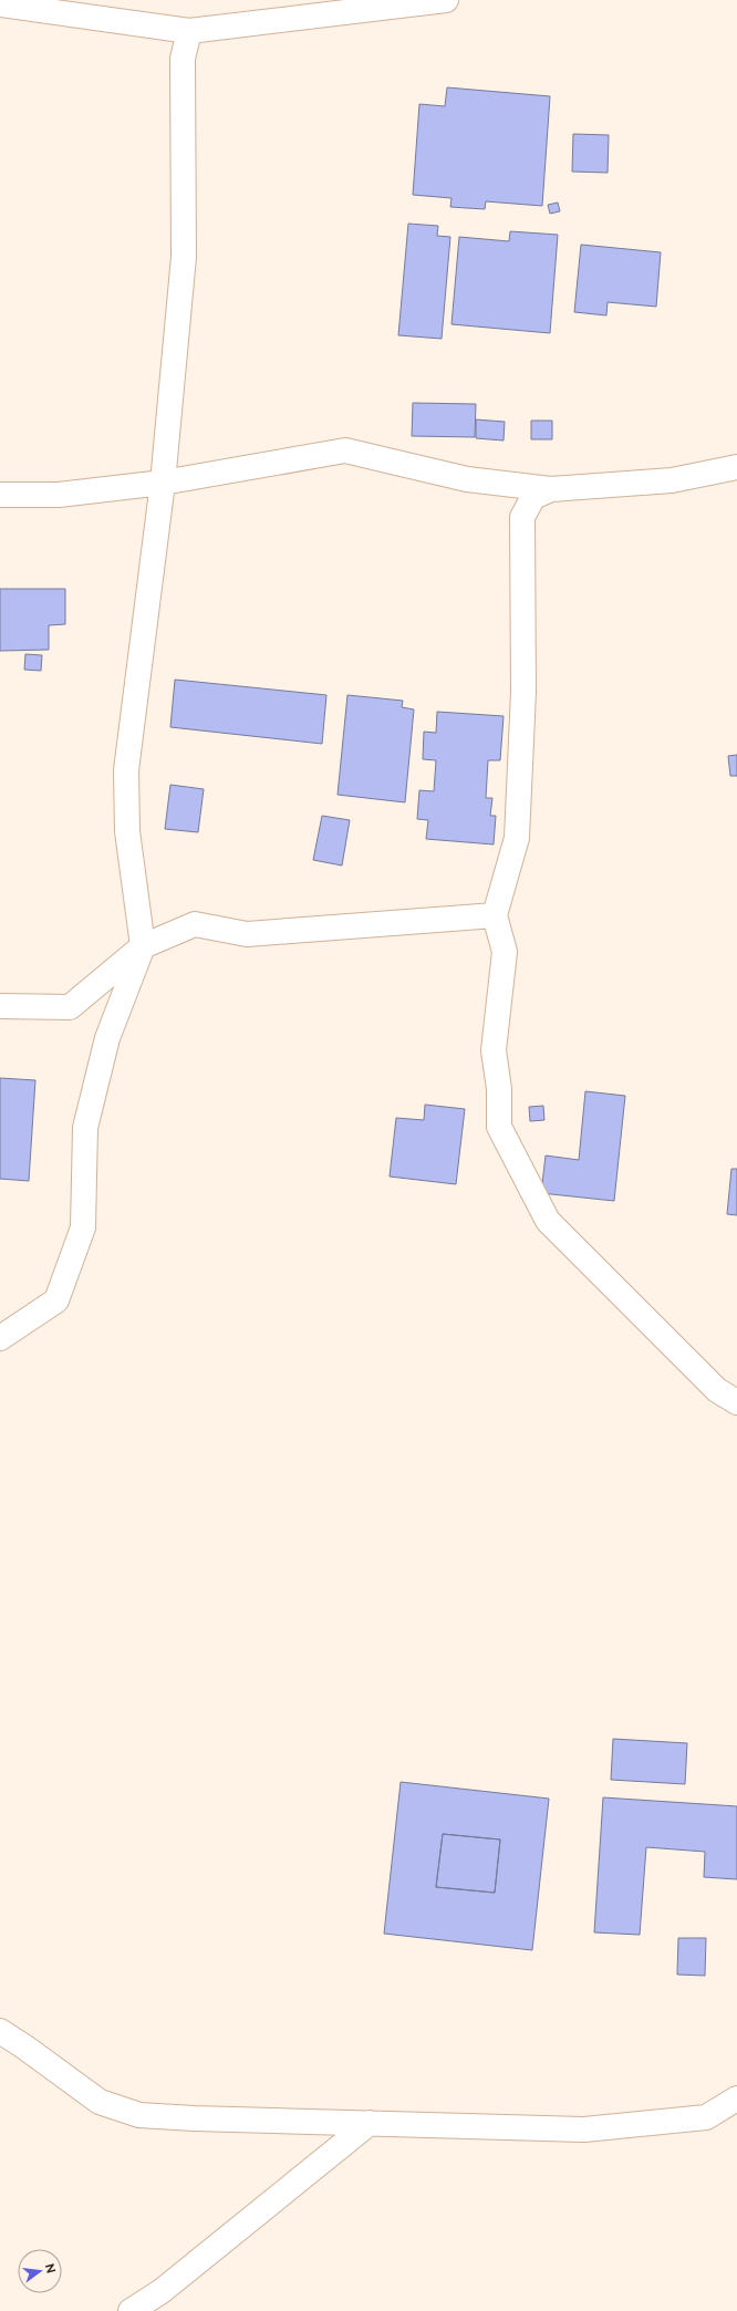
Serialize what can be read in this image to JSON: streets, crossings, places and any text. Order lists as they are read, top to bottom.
{
  "north": "right"
}
